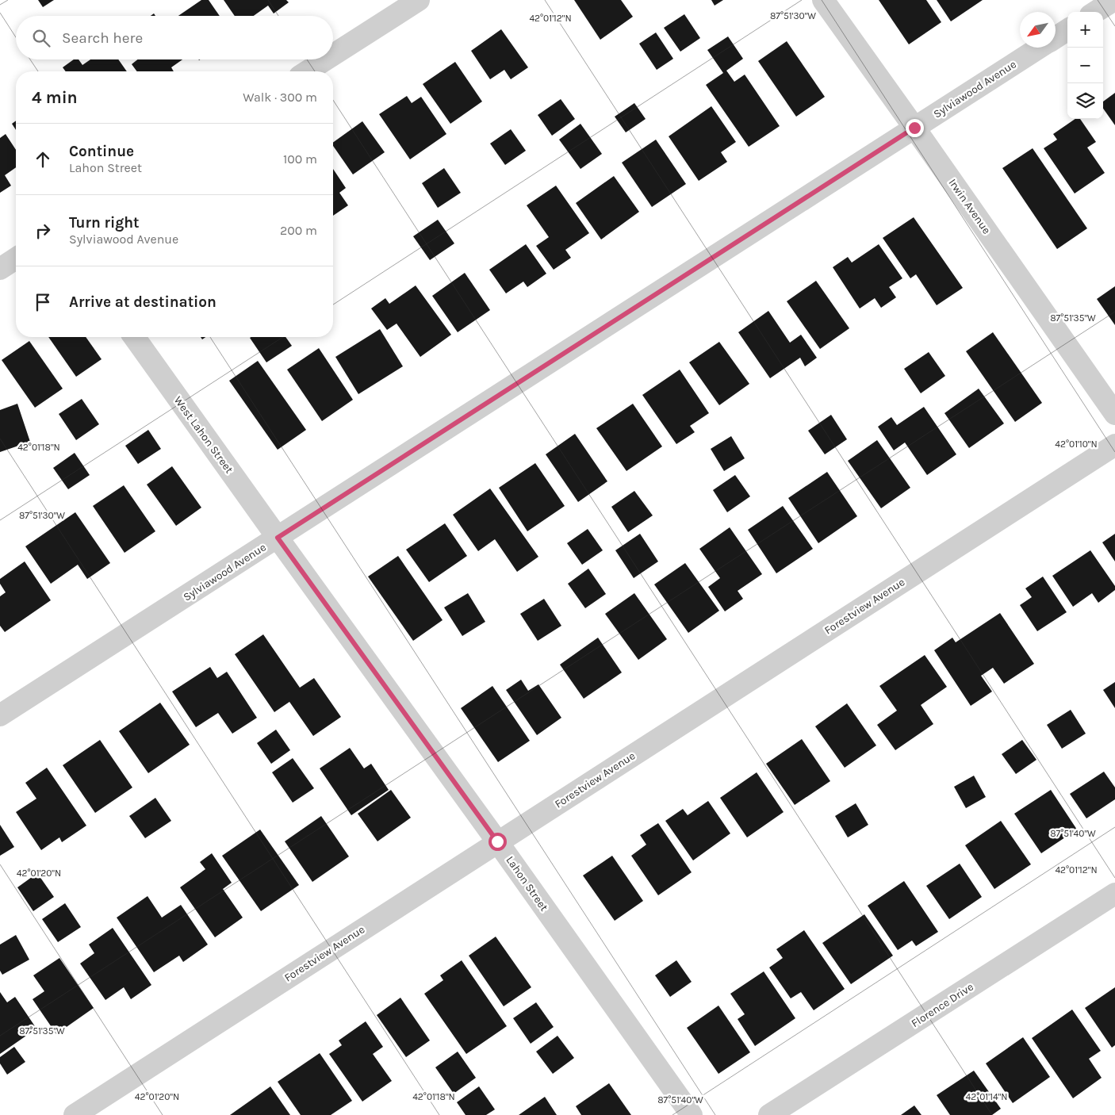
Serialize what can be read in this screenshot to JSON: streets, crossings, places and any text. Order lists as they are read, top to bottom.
{
  "streets": {
    "street": [
      "Sylviawood Avenue",
      "Irwin Avenue",
      "West Lahon Street",
      "Forestview Avenue",
      "Lahon Street",
      "Florence Drive"
    ]
  },
  "crossings": [
    ["Sylviawood Avenue", "Irwin Avenue"],
    ["Sylviawood Avenue", "West Lahon Street"],
    ["Sylviawood Avenue", "Lahon Street"],
    ["West Lahon Street", "Lahon Street"],
    ["Forestview Avenue", "Lahon Street"]
  ],
  "north": "bottom left",
  "page": {
    "map_buttons": ["+", "−"],
    "search": "Search here",
    "heading": ["4 min", "Walk · 300 m"],
    "list": [
      ["Continue", "Lahon Street", "100 m"],
      ["Turn right", "Sylviawood Avenue", "200 m"],
      "Arrive at destination"
    ]
  },
  "coordinates": [
    "87°51'30\"W",
    "42°01'12\"N",
    "87°51'35\"W",
    "42°01'10\"N",
    "42°01'18\"N",
    "87°51'40\"W",
    "42°01'20\"N",
    "42°01'14\"N"
  ]
}
